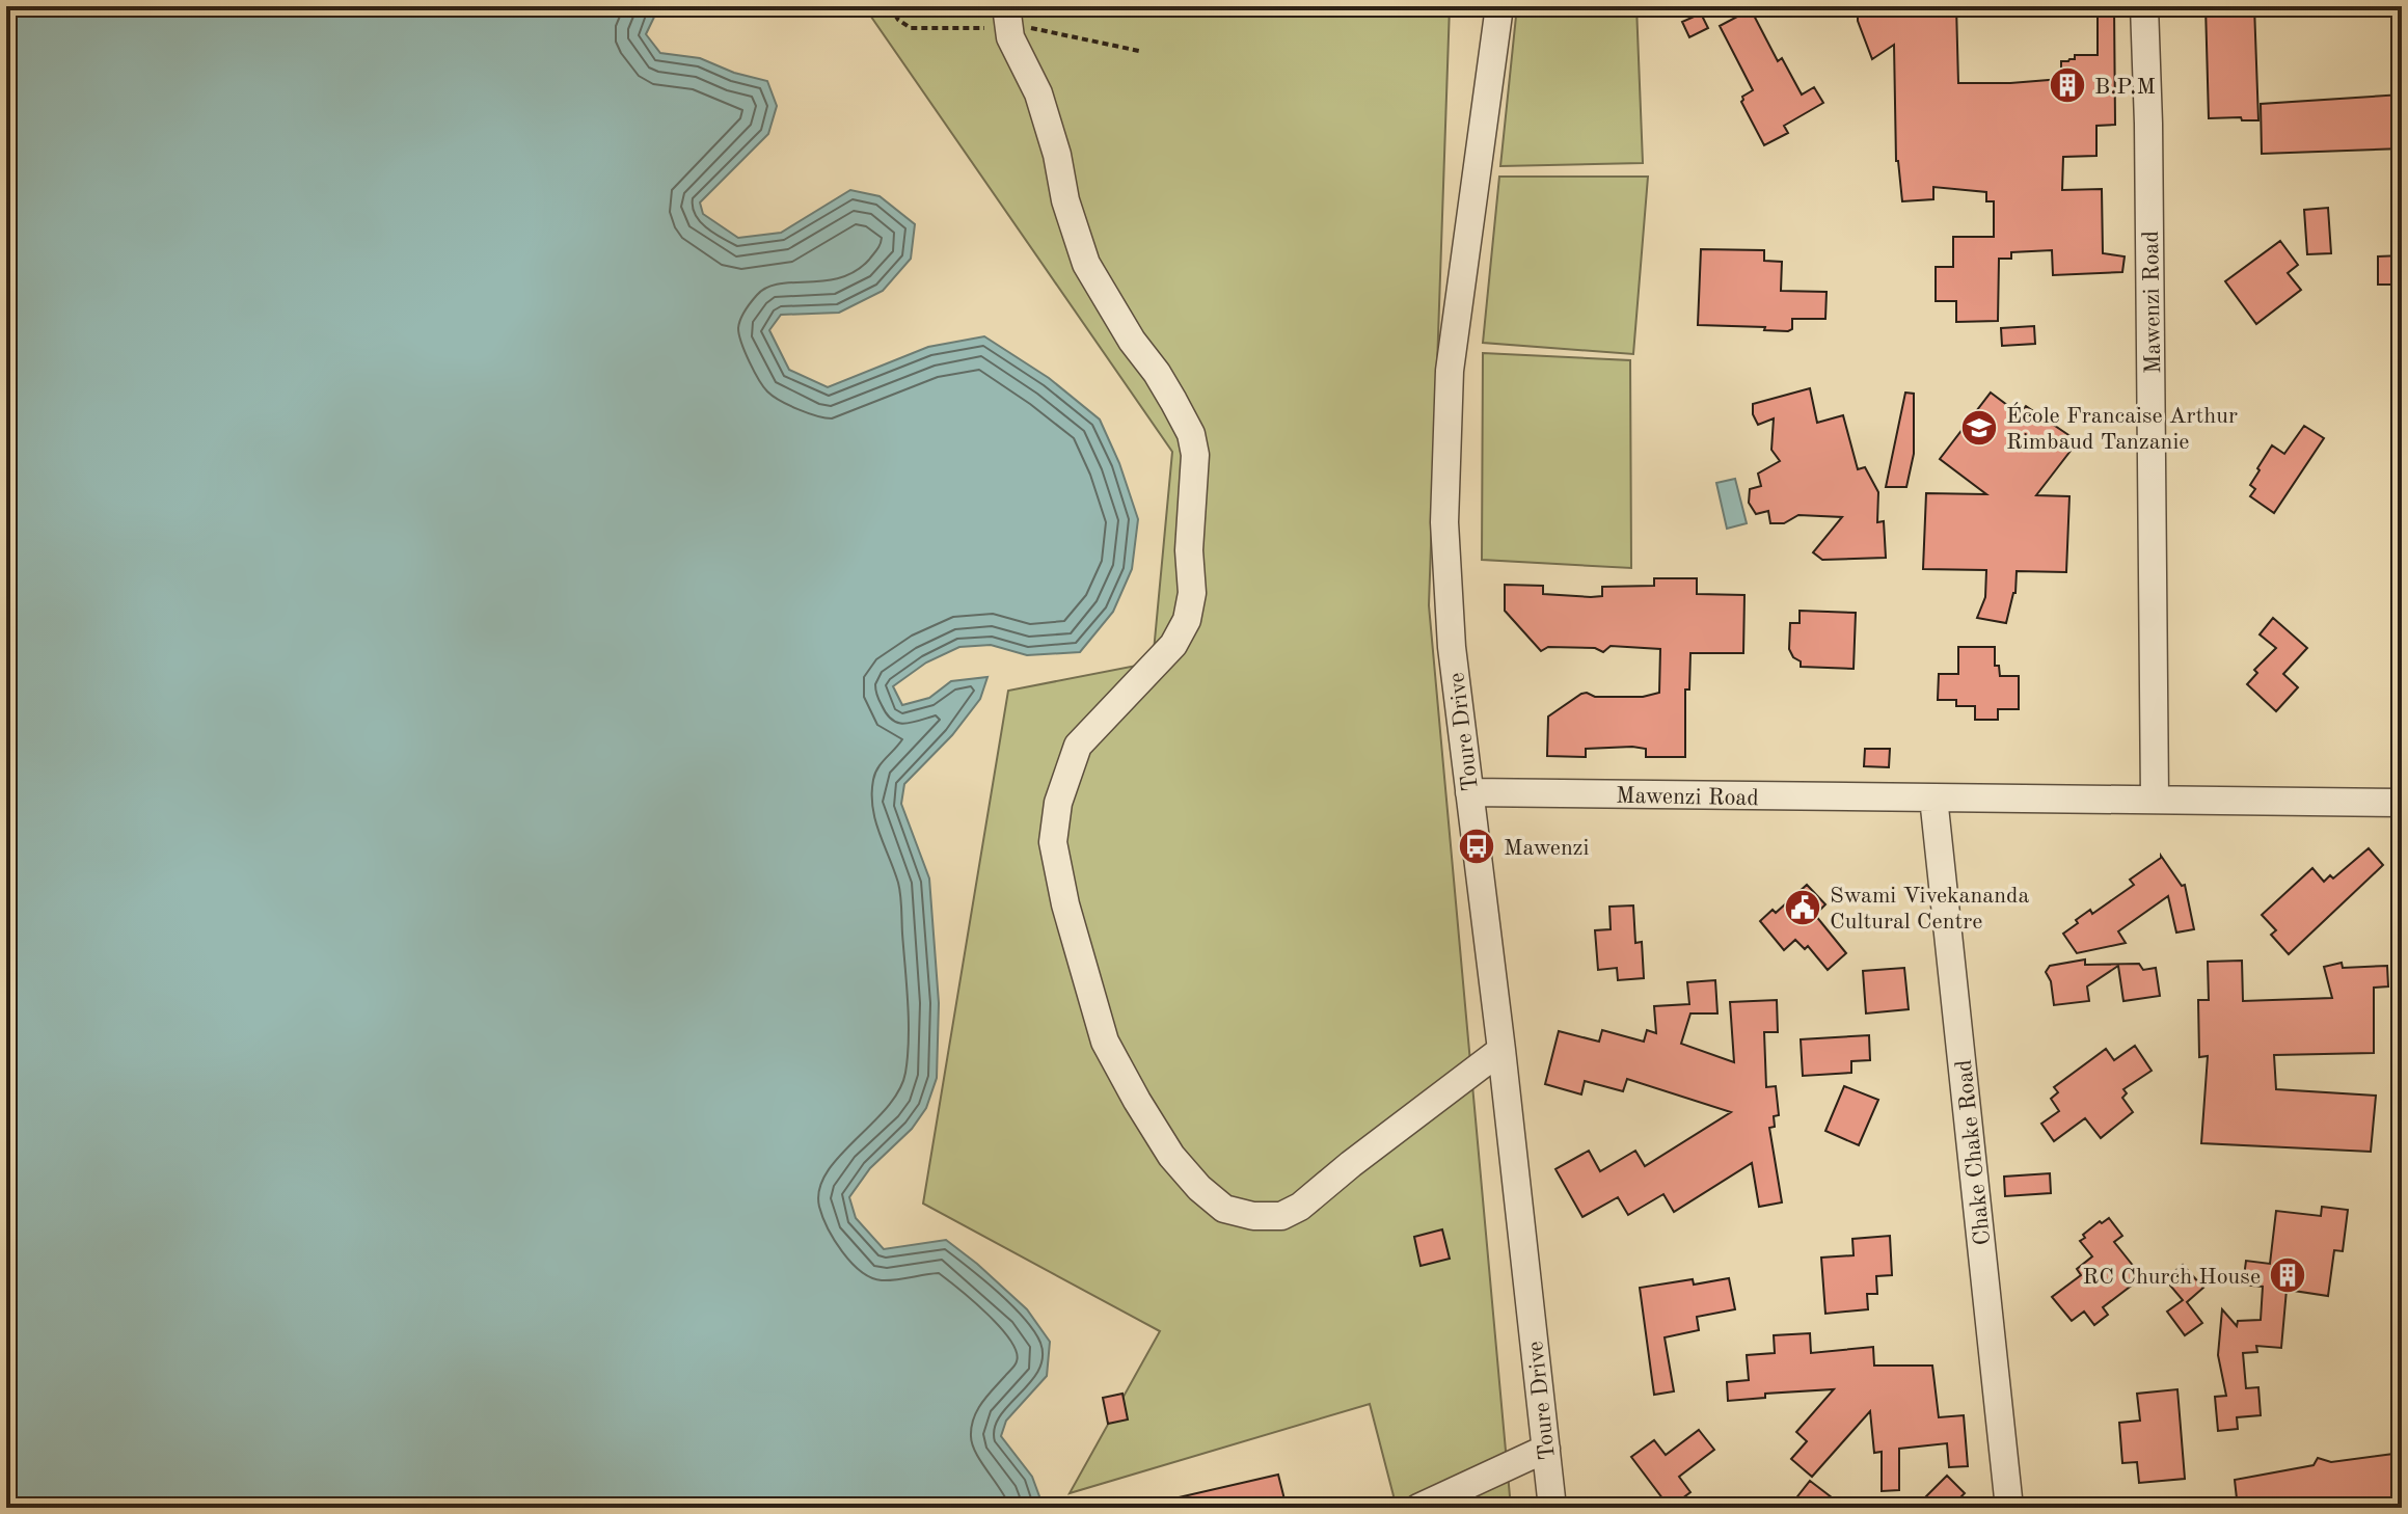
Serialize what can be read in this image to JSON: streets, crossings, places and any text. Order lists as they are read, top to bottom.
{
  "streets": {
    "street": ["Mawenzi Road", "Toure Drive", "Chake Chake Road"]
  },
  "crossings": [
    ["Mawenzi Road", "Toure Drive"],
    ["Mawenzi Road", "Chake Chake Road"]
  ],
  "places": {
    "building": ["B.P.M", "RC Church House"],
    "school or university": ["École Francaise Arthur Rimbaud Tanzanie"],
    "bus stop": ["Mawenzi"],
    "public building": ["Swami Vivekananda Cultural Centre"]
  }
}
